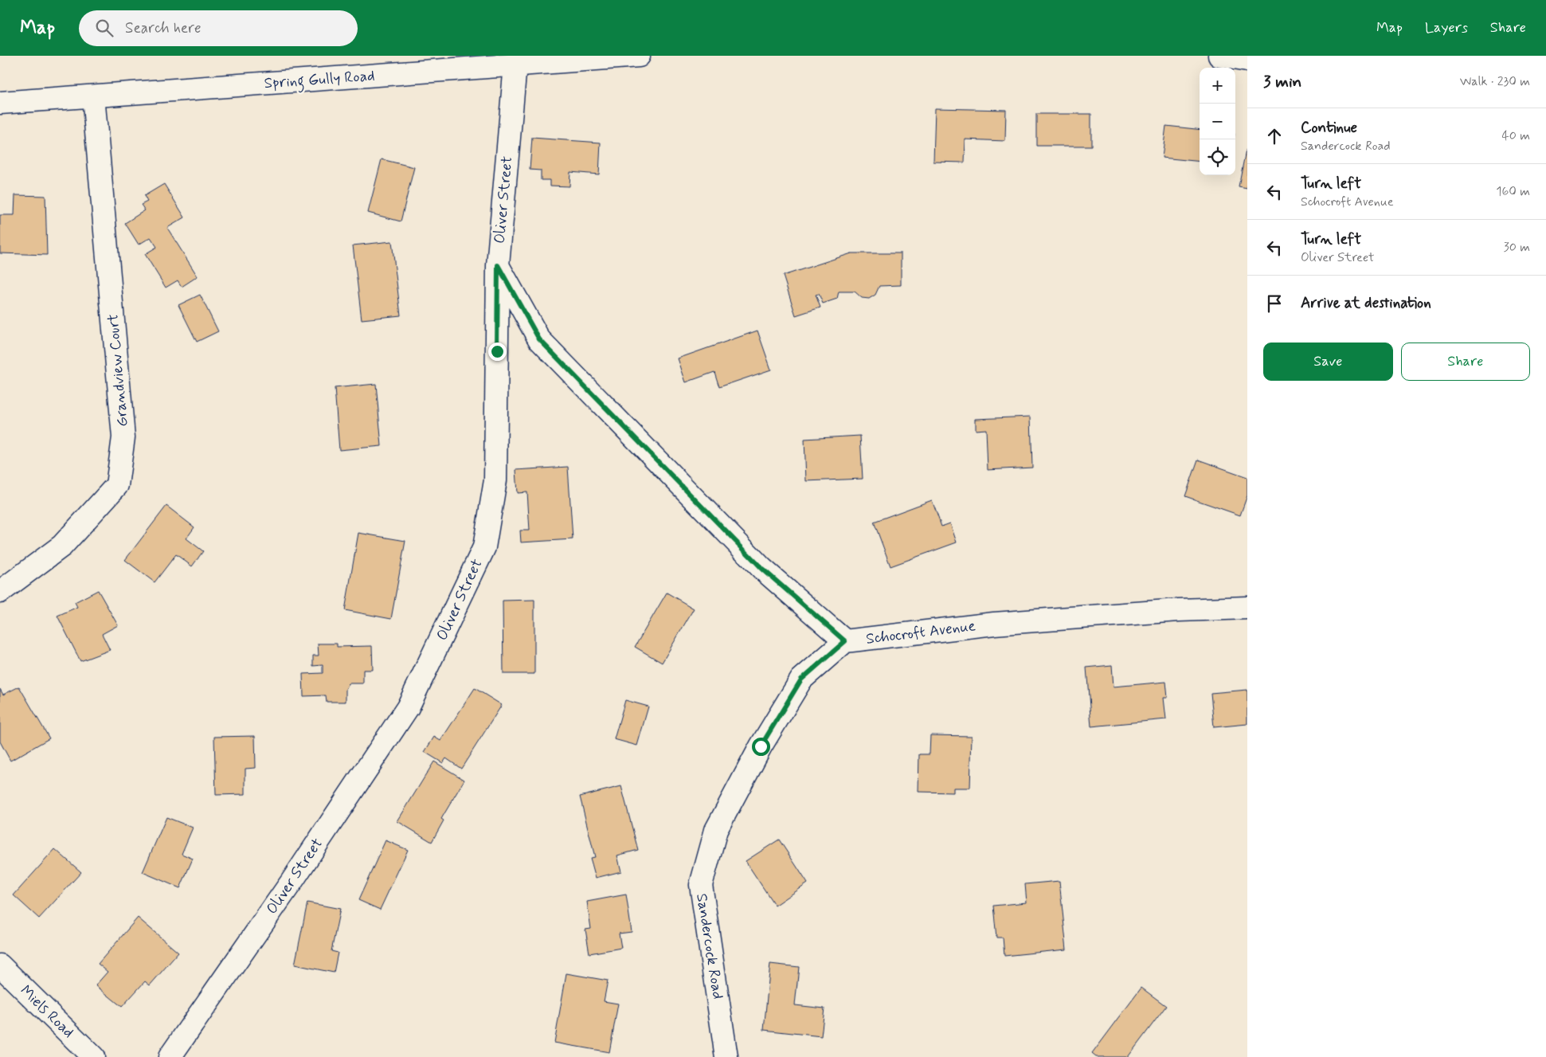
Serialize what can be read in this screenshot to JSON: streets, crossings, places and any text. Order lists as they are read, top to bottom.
{
  "streets": {
    "street": [
      "Spring Gully Road",
      "Oliver Street",
      "Grandview Court",
      "Schocroft Avenue",
      "Sandercock Road",
      "Miels Road"
    ]
  },
  "crossings": [
    ["Spring Gully Road", "Oliver Street"],
    ["Spring Gully Road", "Grandview Court"],
    ["Oliver Street", "Schocroft Avenue"],
    ["Schocroft Avenue", "Sandercock Road"]
  ],
  "page": {
    "header": "Map",
    "search": "Search here",
    "nav": ["Map", "Layers", "Share"],
    "heading": ["3 min", "Walk · 230 m"],
    "map_buttons": ["+", "−"],
    "list": [
      ["Continue", "Sandercock Road", "40 m"],
      ["Turn left", "Schocroft Avenue", "160 m"],
      ["Turn left", "Oliver Street", "30 m"],
      "Arrive at destination"
    ],
    "buttons": ["Save", "Share"]
  }
}
